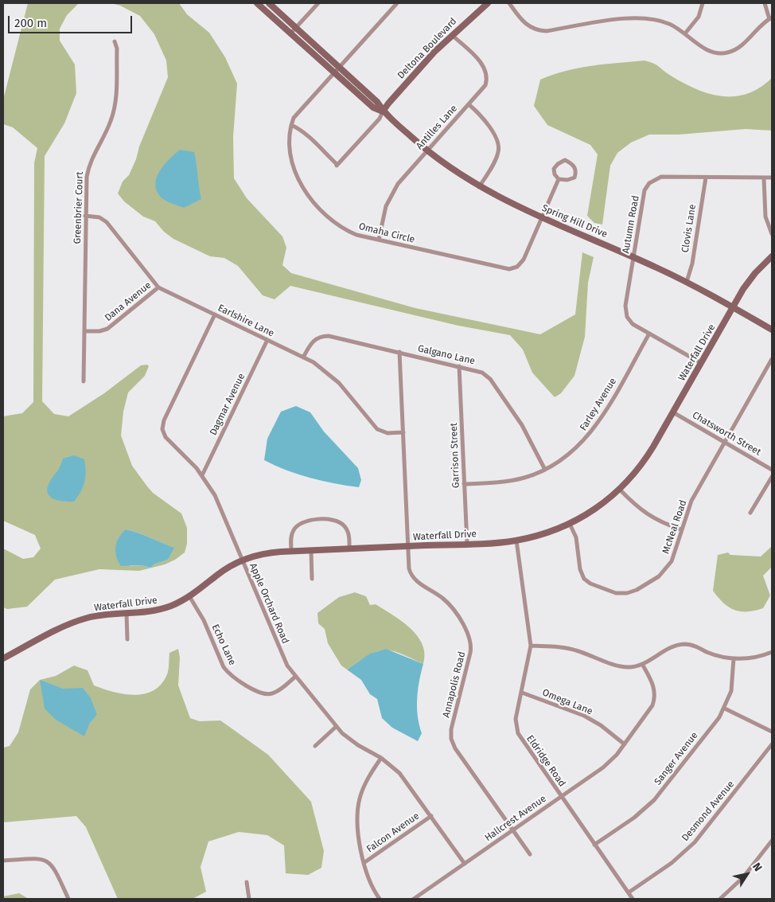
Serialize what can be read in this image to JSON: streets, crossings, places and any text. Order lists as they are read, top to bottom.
{
  "streets": {
    "street": [
      "Deltona Boulevard",
      "Antilles Lane",
      "Greenbrier Court",
      "Spring Hill Drive",
      "Autumn Road",
      "Clovis Lane",
      "Omaha Circle",
      "Dana Avenue",
      "Earlshire Lane",
      "Waterfall Drive",
      "Galgano Lane",
      "Dagmar Avenue",
      "Farley Avenue",
      "Chatsworth Street",
      "Garrison Street",
      "McNeal Road",
      "Apple Orchard Road",
      "Echo Lane",
      "Annapolis Road",
      "Omega Lane",
      "Sanger Avenue",
      "Eldridge Road",
      "Desmond Avenue",
      "Hallcrest Avenue",
      "Falcon Avenue"
    ]
  },
  "crossings": [
    ["Deltona Boulevard", "Antilles Lane"],
    ["Deltona Boulevard", "Spring Hill Drive"],
    ["Antilles Lane", "Spring Hill Drive"],
    ["Antilles Lane", "Omaha Circle"],
    ["Greenbrier Court", "Dana Avenue"],
    ["Greenbrier Court", "Earlshire Lane"],
    ["Spring Hill Drive", "Autumn Road"],
    ["Spring Hill Drive", "Clovis Lane"],
    ["Spring Hill Drive", "Omaha Circle"],
    ["Spring Hill Drive", "Waterfall Drive"],
    ["Autumn Road", "Clovis Lane"],
    ["Autumn Road", "Farley Avenue"],
    ["Dana Avenue", "Earlshire Lane"],
    ["Earlshire Lane", "Galgano Lane"],
    ["Earlshire Lane", "Dagmar Avenue"],
    ["Earlshire Lane", "Apple Orchard Road"],
    ["Earlshire Lane", "Annapolis Road"],
    ["Waterfall Drive", "Chatsworth Street"],
    ["Waterfall Drive", "Garrison Street"],
    ["Waterfall Drive", "McNeal Road"],
    ["Waterfall Drive", "Apple Orchard Road"],
    ["Waterfall Drive", "Echo Lane"],
    ["Waterfall Drive", "Annapolis Road"],
    ["Waterfall Drive", "Eldridge Road"],
    ["Galgano Lane", "Farley Avenue"],
    ["Galgano Lane", "Garrison Street"],
    ["Galgano Lane", "Annapolis Road"],
    ["Dagmar Avenue", "Apple Orchard Road"],
    ["Farley Avenue", "Garrison Street"],
    ["Chatsworth Street", "McNeal Road"],
    ["Apple Orchard Road", "Echo Lane"],
    ["Apple Orchard Road", "Hallcrest Avenue"],
    ["Apple Orchard Road", "Falcon Avenue"],
    ["Annapolis Road", "Hallcrest Avenue"],
    ["Omega Lane", "Eldridge Road"],
    ["Omega Lane", "Hallcrest Avenue"],
    ["Sanger Avenue", "Eldridge Road"],
    ["Eldridge Road", "Desmond Avenue"],
    ["Eldridge Road", "Hallcrest Avenue"]
  ],
  "scale_bar": "200 m",
  "north": "top right"
}
